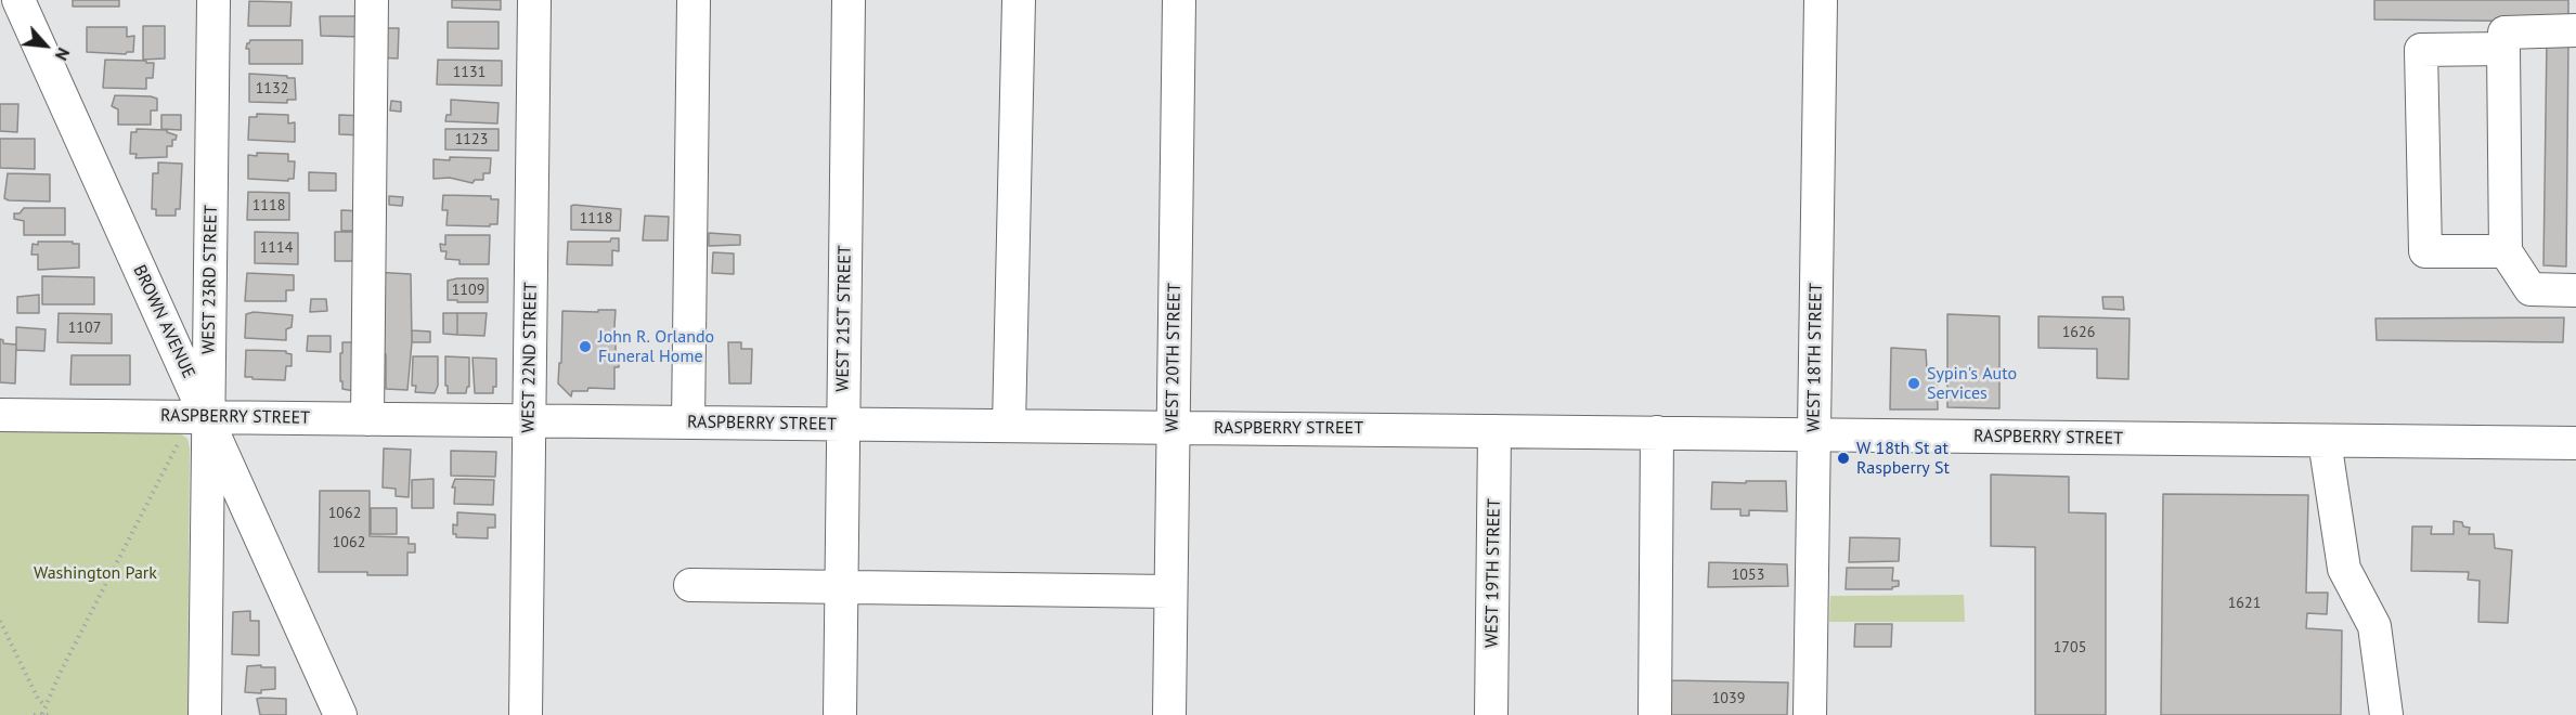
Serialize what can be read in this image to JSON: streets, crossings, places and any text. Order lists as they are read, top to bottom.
{
  "streets": {
    "street": [
      "WEST 23RD STREET",
      "WEST 21ST STREET",
      "BROWN AVENUE",
      "WEST 22ND STREET",
      "WEST 20TH STREET",
      "WEST 18TH STREET",
      "RASPBERRY STREET",
      "WEST 19TH STREET"
    ]
  },
  "crossings": [
    ["WEST 23RD STREET", "BROWN AVENUE"],
    ["WEST 23RD STREET", "RASPBERRY STREET"],
    ["WEST 21ST STREET", "RASPBERRY STREET"],
    ["BROWN AVENUE", "RASPBERRY STREET"],
    ["WEST 22ND STREET", "RASPBERRY STREET"],
    ["WEST 20TH STREET", "RASPBERRY STREET"],
    ["WEST 18TH STREET", "RASPBERRY STREET"],
    ["RASPBERRY STREET", "WEST 19TH STREET"]
  ],
  "parks": ["Washington Park"],
  "places": ["John R. Orlando Funeral Home", "Sypin's Auto Services", "W 18th St at Raspberry St"],
  "house_numbers": [
    "1131",
    "1132",
    "1123",
    "1118",
    "1118",
    "1114",
    "1109",
    "1107",
    "1626",
    "1062",
    "1062",
    "1053",
    "1621",
    "1705",
    "1039"
  ],
  "north": "bottom right"
}
